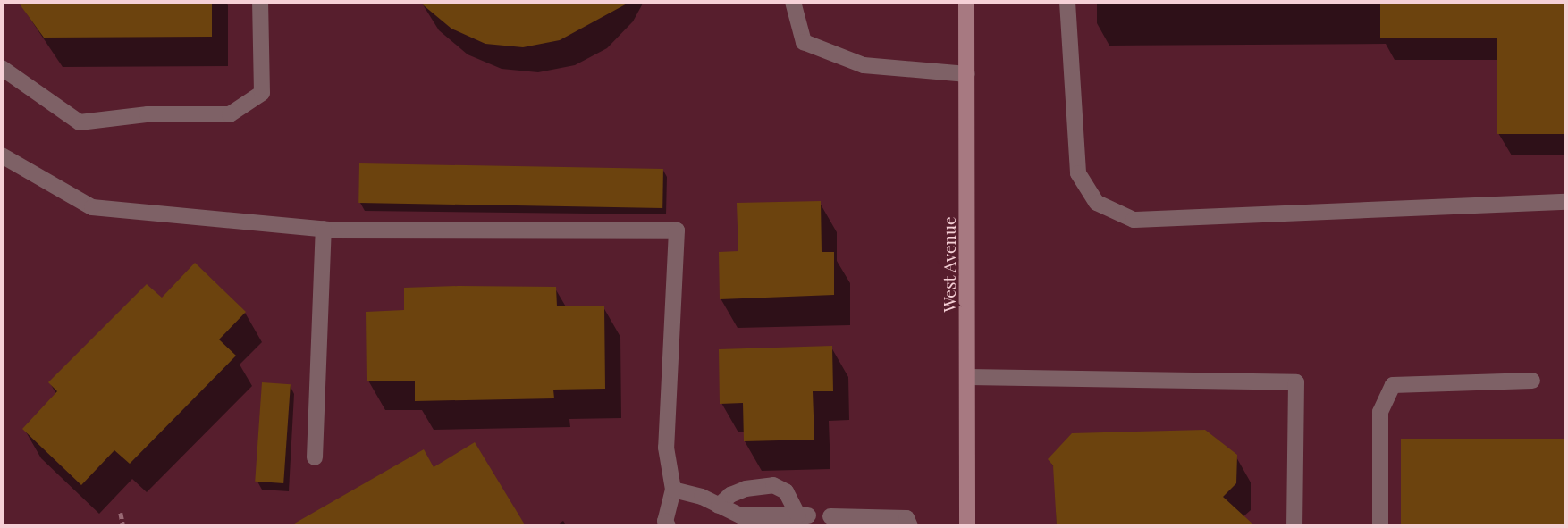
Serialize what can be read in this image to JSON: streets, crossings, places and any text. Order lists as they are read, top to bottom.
{
  "streets": {
    "main road": ["West Avenue"]
  }
}
